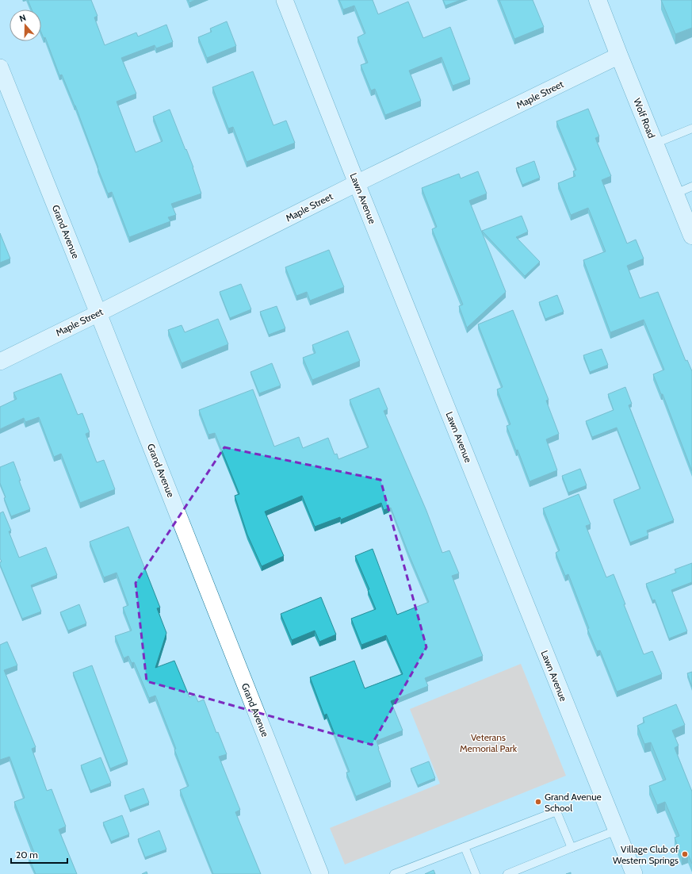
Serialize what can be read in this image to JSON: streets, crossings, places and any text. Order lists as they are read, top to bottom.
{
  "streets": {
    "main road": ["Wolf Road"],
    "street": ["Maple Street", "Lawn Avenue", "Grand Avenue"]
  },
  "crossings": [
    ["Maple Street", "Wolf Road"],
    ["Maple Street", "Lawn Avenue"],
    ["Maple Street", "Grand Avenue"]
  ],
  "parks": ["Veterans Memorial Park"],
  "places": ["Grand Avenue School", "Village Club of Western Springs"],
  "scale_bar": "20 m",
  "north": "top"
}
